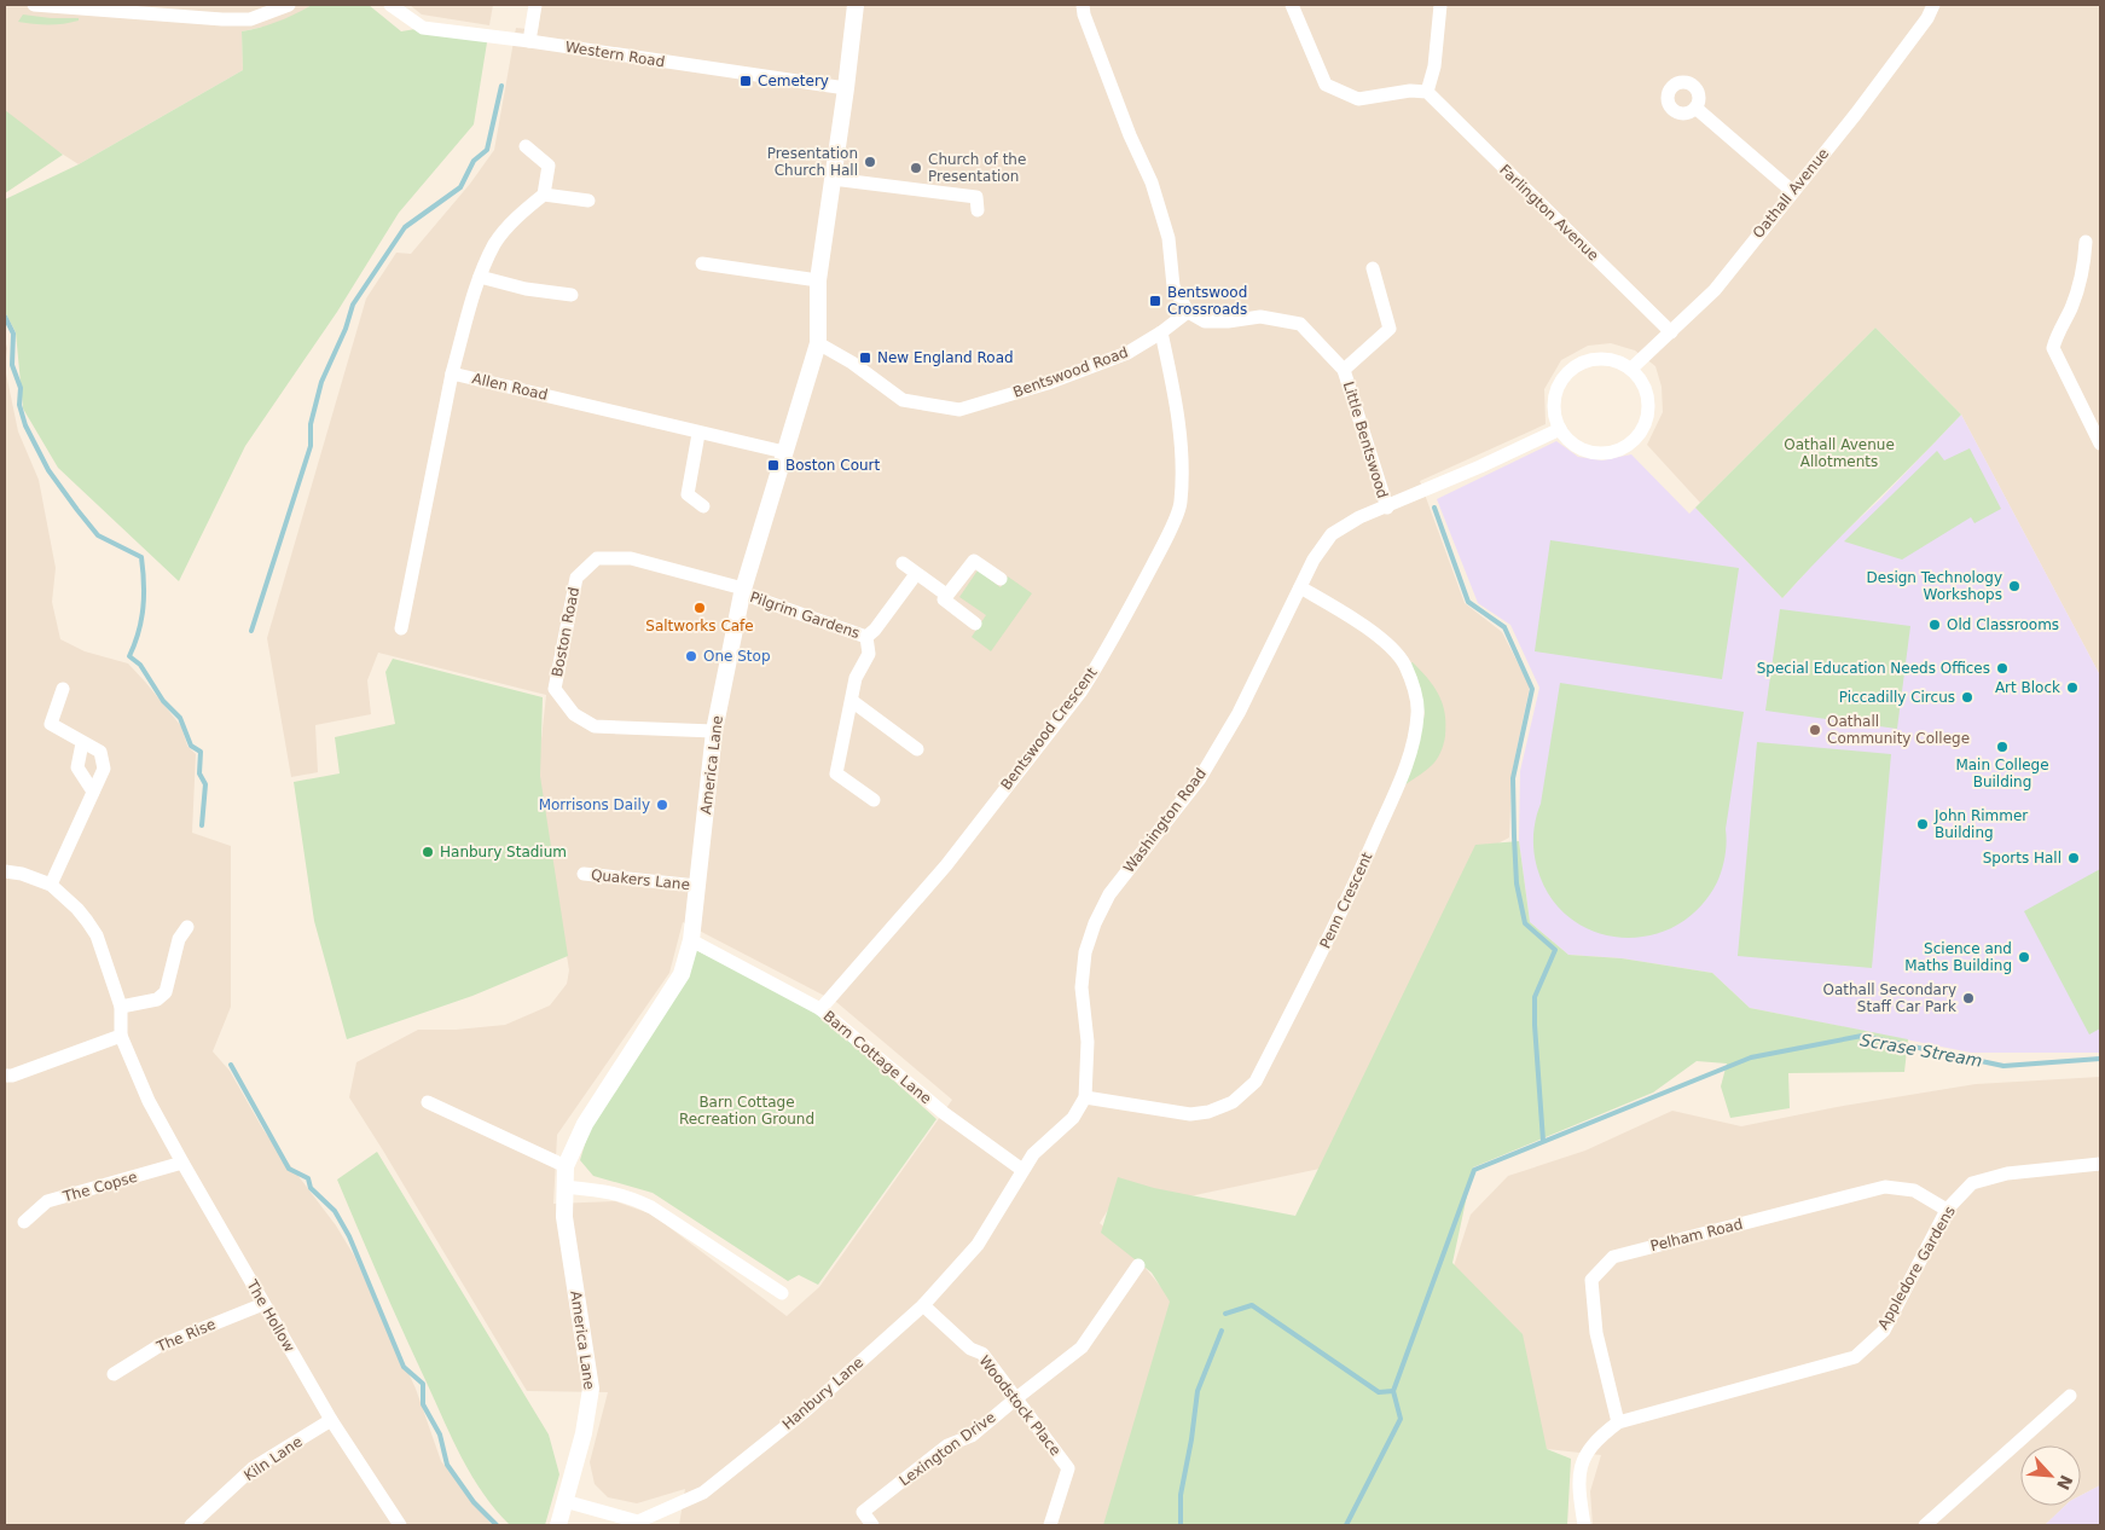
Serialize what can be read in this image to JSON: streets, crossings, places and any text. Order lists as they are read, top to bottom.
{
  "streets": {
    "street": [
      "Western Road",
      "Oathall Avenue",
      "Farlington Avenue",
      "Bentswood Road",
      "Allen Road",
      "Little Bentswood",
      "Pilgrim Gardens",
      "Boston Road",
      "Bentswood Crescent",
      "America Lane",
      "Washington Road",
      "Quakers Lane",
      "Penn Crescent",
      "Barn Cottage Lane",
      "The Copse",
      "Pelham Road",
      "Appledore Gardens",
      "The Hollow",
      "The Rise",
      "Hanbury Lane",
      "Woodstock Place",
      "Lexington Drive",
      "Kiln Lane"
    ]
  },
  "crossings": [
    ["Oathall Avenue", "Farlington Avenue"],
    ["Oathall Avenue", "Washington Road"],
    ["Bentswood Road", "Little Bentswood"],
    ["Bentswood Road", "Bentswood Crescent"],
    ["Bentswood Road", "America Lane"],
    ["Allen Road", "America Lane"],
    ["Little Bentswood", "Washington Road"],
    ["Pilgrim Gardens", "Boston Road"],
    ["Pilgrim Gardens", "America Lane"],
    ["Boston Road", "America Lane"],
    ["Bentswood Crescent", "Barn Cottage Lane"],
    ["America Lane", "Quakers Lane"],
    ["America Lane", "Barn Cottage Lane"],
    ["America Lane", "Hanbury Lane"],
    ["Washington Road", "Penn Crescent"],
    ["Barn Cottage Lane", "Hanbury Lane"],
    ["The Copse", "The Hollow"],
    ["Pelham Road", "Appledore Gardens"],
    ["The Hollow", "The Rise"],
    ["The Hollow", "Kiln Lane"],
    ["Hanbury Lane", "Woodstock Place"],
    ["Woodstock Place", "Lexington Drive"]
  ],
  "water": ["Scrase Stream"],
  "parks": ["Oathall Avenue Allotments", "Barn Cottage Recreation Ground"],
  "places": {
    "transit": [
      "Cemetery",
      "Bentswood Crossroads",
      "New England Road",
      "Boston Court"
    ],
    "other": [
      "Presentation Church Hall",
      "Church of the Presentation",
      "Design Technology Workshops",
      "Saltworks Cafe",
      "Old Classrooms",
      "One Stop",
      "Special Education Needs Offices",
      "Art Block",
      "Piccadilly Circus",
      "Oathall Community College",
      "Main College Building",
      "Morrisons Daily",
      "John Rimmer Building",
      "Hanbury Stadium",
      "Sports Hall",
      "Science and Maths Building",
      "Oathall Secondary Staff Car Park"
    ]
  },
  "north": "bottom right"
}
